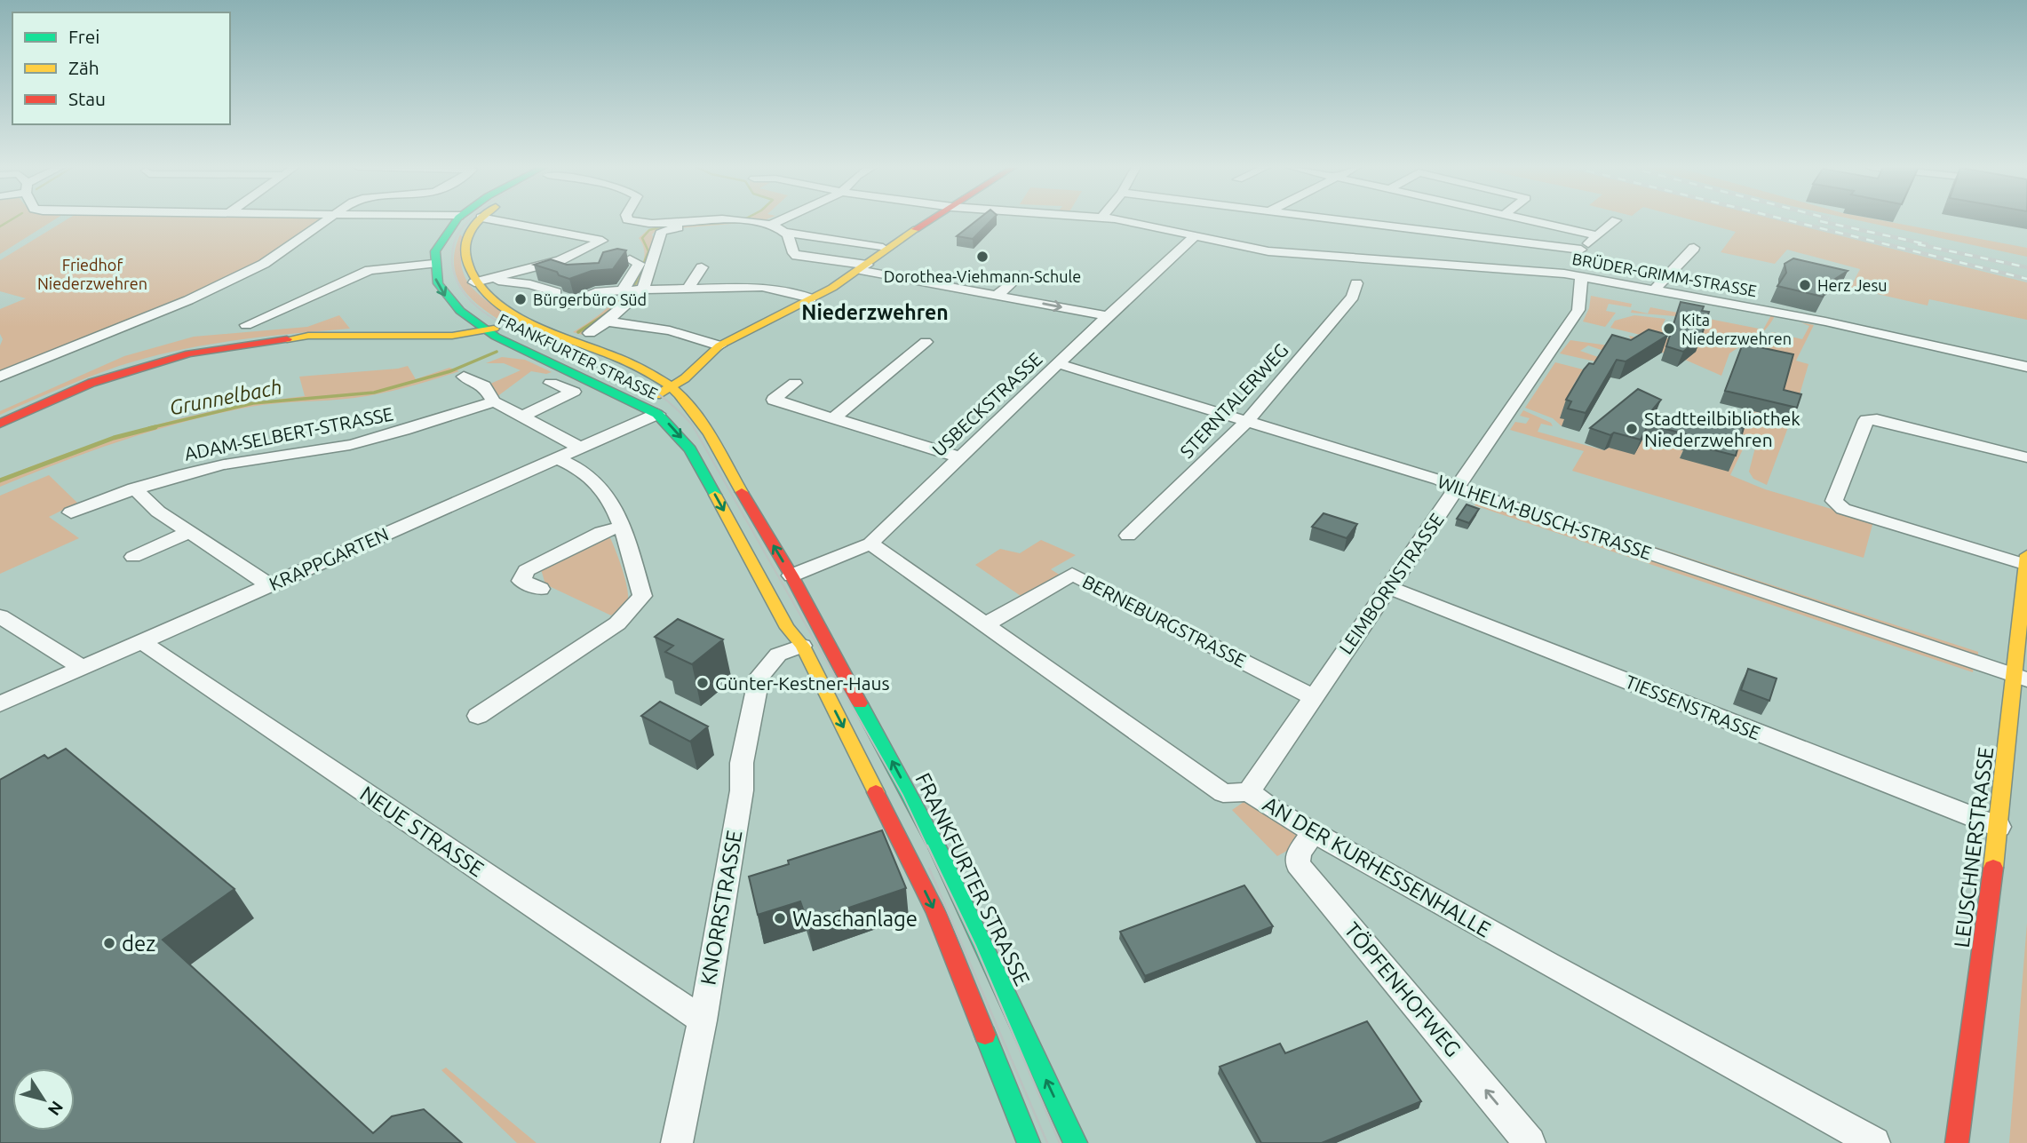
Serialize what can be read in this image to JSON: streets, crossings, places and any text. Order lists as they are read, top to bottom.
{
  "streets": {
    "main road": ["FRANKFURTER STRASSE", "LEUSCHNERSTRASSE"],
    "street": [
      "BRÜDER-GRIMM-STRASSE",
      "STERNTALERWEG",
      "USBECKSTRASSE",
      "ADAM-SELBERT-STRASSE",
      "WILHELM-BUSCH-STRASSE",
      "KRAPPGARTEN",
      "LEIMBORNSTRASSE",
      "BERNEBURGSTRASSE",
      "TIESSENSTRASSE",
      "NEUE STRASSE",
      "AN DER KURHESSENHALLE",
      "KNORRSTRASSE",
      "TÖPFENHOFWEG"
    ]
  },
  "crossings": [
    ["BRÜDER-GRIMM-STRASSE", "USBECKSTRASSE"],
    ["BRÜDER-GRIMM-STRASSE", "LEIMBORNSTRASSE"],
    ["FRANKFURTER STRASSE", "USBECKSTRASSE"],
    ["FRANKFURTER STRASSE", "KRAPPGARTEN"],
    ["FRANKFURTER STRASSE", "KNORRSTRASSE"],
    ["STERNTALERWEG", "WILHELM-BUSCH-STRASSE"],
    ["USBECKSTRASSE", "WILHELM-BUSCH-STRASSE"],
    ["USBECKSTRASSE", "AN DER KURHESSENHALLE"],
    ["WILHELM-BUSCH-STRASSE", "LEIMBORNSTRASSE"],
    ["WILHELM-BUSCH-STRASSE", "LEUSCHNERSTRASSE"],
    ["KRAPPGARTEN", "NEUE STRASSE"],
    ["LEIMBORNSTRASSE", "BERNEBURGSTRASSE"],
    ["LEIMBORNSTRASSE", "TIESSENSTRASSE"],
    ["LEIMBORNSTRASSE", "AN DER KURHESSENHALLE"],
    ["BERNEBURGSTRASSE", "AN DER KURHESSENHALLE"],
    ["TIESSENSTRASSE", "LEUSCHNERSTRASSE"],
    ["NEUE STRASSE", "KNORRSTRASSE"],
    ["AN DER KURHESSENHALLE", "TÖPFENHOFWEG"]
  ],
  "one_way": ["TÖPFENHOFWEG"],
  "districts": ["Niederzwehren"],
  "water": ["Grunnelbach"],
  "parks": ["Friedhof Niederzwehren"],
  "places": [
    "Dorothea-Viehmann-Schule",
    "Herz Jesu",
    "Bürgerbüro Süd",
    "Kita Niederzwehren",
    "Stadtteilbibliothek Niederzwehren",
    "Günter-Kestner-Haus",
    "Waschanlage",
    "dez"
  ],
  "legend": ["Frei", "Zäh", "Stau"],
  "north": "bottom right"
}
